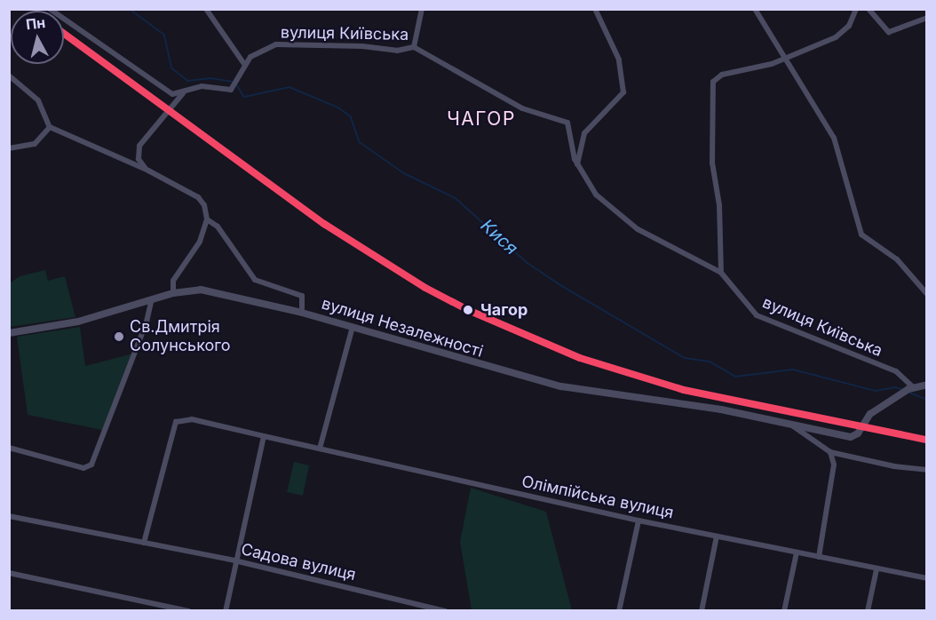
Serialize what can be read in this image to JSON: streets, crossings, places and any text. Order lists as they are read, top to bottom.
{
  "streets": {
    "street": [
      "вулиця Київська",
      "вулиця Незалежності",
      "Олімпійська вулиця",
      "Садова вулиця"
    ]
  },
  "crossings": [
    ["вулиця Київська", "вулиця Незалежності"],
    ["Олімпійська вулиця", "Садова вулиця"]
  ],
  "districts": ["ЧАГОР"],
  "water": ["Кися"],
  "places": ["Чагор", "Св.Дмитрія Солунського"],
  "north": "top"
}
